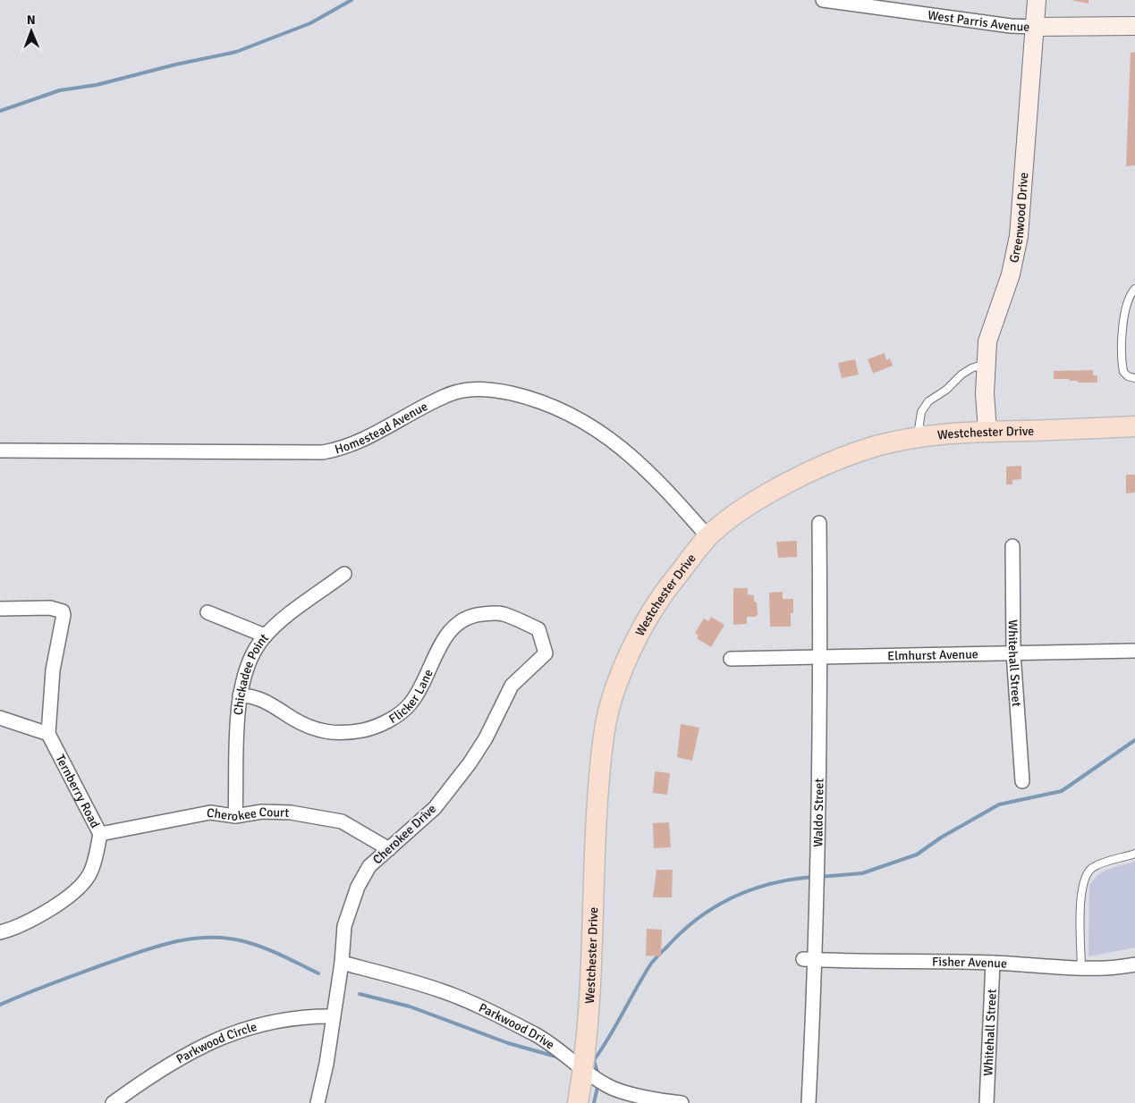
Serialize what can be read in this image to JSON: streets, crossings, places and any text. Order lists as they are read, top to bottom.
{
  "streets": {
    "main road": ["Westchester Drive"],
    "street": [
      "West Parris Avenue",
      "Greenwood Drive",
      "Homestead Avenue",
      "Elmhurst Avenue",
      "Whitehall Street",
      "Chickadee Point",
      "Flicker Lane",
      "Ternberry Road",
      "Cherokee Court",
      "Waldo Street",
      "Cherokee Drive",
      "Fisher Avenue",
      "Parkwood Drive",
      "Parkwood Circle"
    ]
  },
  "crossings": [
    ["West Parris Avenue", "Greenwood Drive"],
    ["Greenwood Drive", "Westchester Drive"],
    ["Homestead Avenue", "Westchester Drive"],
    ["Westchester Drive", "Parkwood Drive"],
    ["Elmhurst Avenue", "Whitehall Street"],
    ["Elmhurst Avenue", "Waldo Street"],
    ["Whitehall Street", "Fisher Avenue"],
    ["Chickadee Point", "Flicker Lane"],
    ["Chickadee Point", "Cherokee Court"],
    ["Flicker Lane", "Cherokee Drive"],
    ["Ternberry Road", "Cherokee Court"],
    ["Cherokee Court", "Cherokee Drive"],
    ["Waldo Street", "Fisher Avenue"],
    ["Cherokee Drive", "Parkwood Drive"],
    ["Cherokee Drive", "Parkwood Circle"]
  ],
  "north": "top"
}
